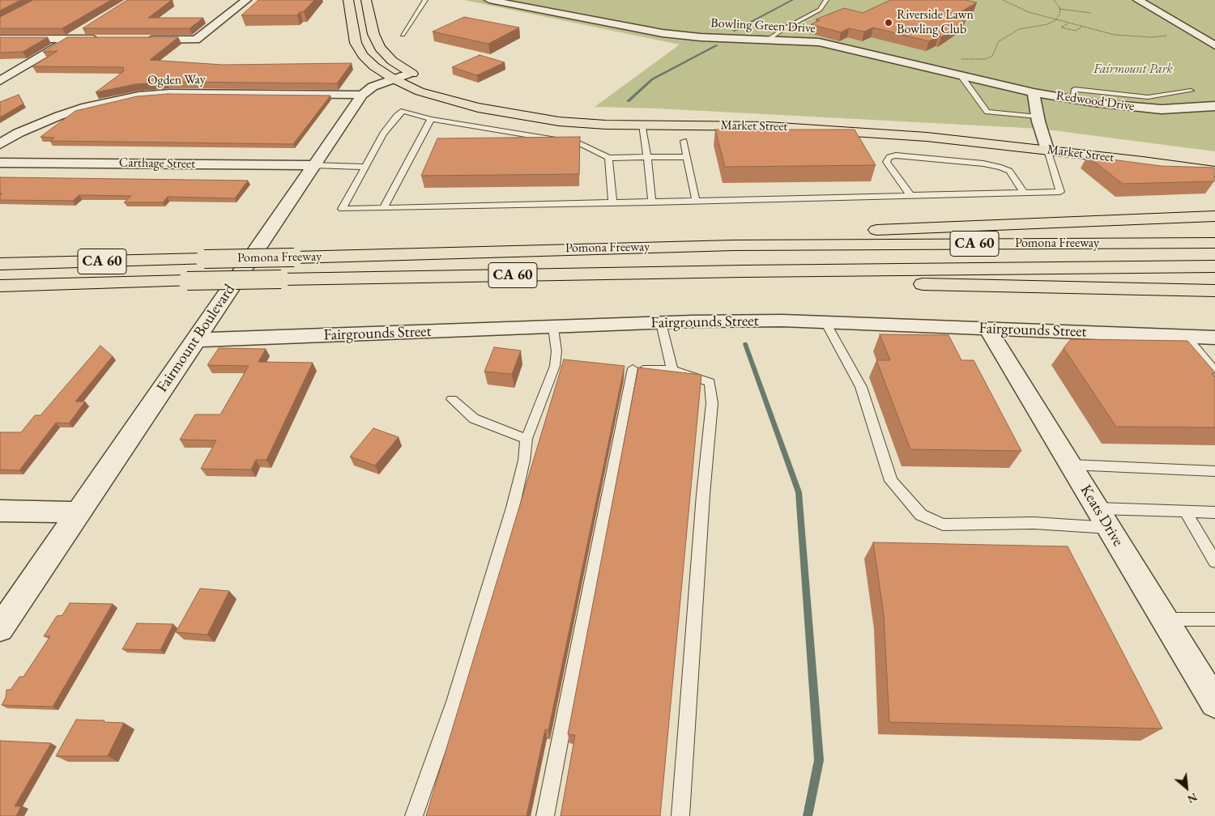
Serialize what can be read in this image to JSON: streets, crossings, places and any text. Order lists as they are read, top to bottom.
{
  "streets": {
    "main road": ["Market Street", "CA 60", "Pomona Freeway"],
    "street": [
      "Bowling Green Drive",
      "Ogden Way",
      "Redwood Drive",
      "Carthage Street",
      "Fairgrounds Street",
      "Fairmount Boulevard",
      "Keats Drive"
    ]
  },
  "crossings": [
    ["Bowling Green Drive", "Redwood Drive"],
    ["Ogden Way", "Fairmount Boulevard"],
    ["Redwood Drive", "Market Street"],
    ["Market Street", "Fairmount Boulevard"],
    ["Carthage Street", "Fairmount Boulevard"],
    ["Fairgrounds Street", "Fairmount Boulevard"],
    ["Fairgrounds Street", "Keats Drive"]
  ],
  "parks": ["Fairmount Park"],
  "places": ["Riverside Lawn Bowling Club"],
  "north": "bottom right"
}
